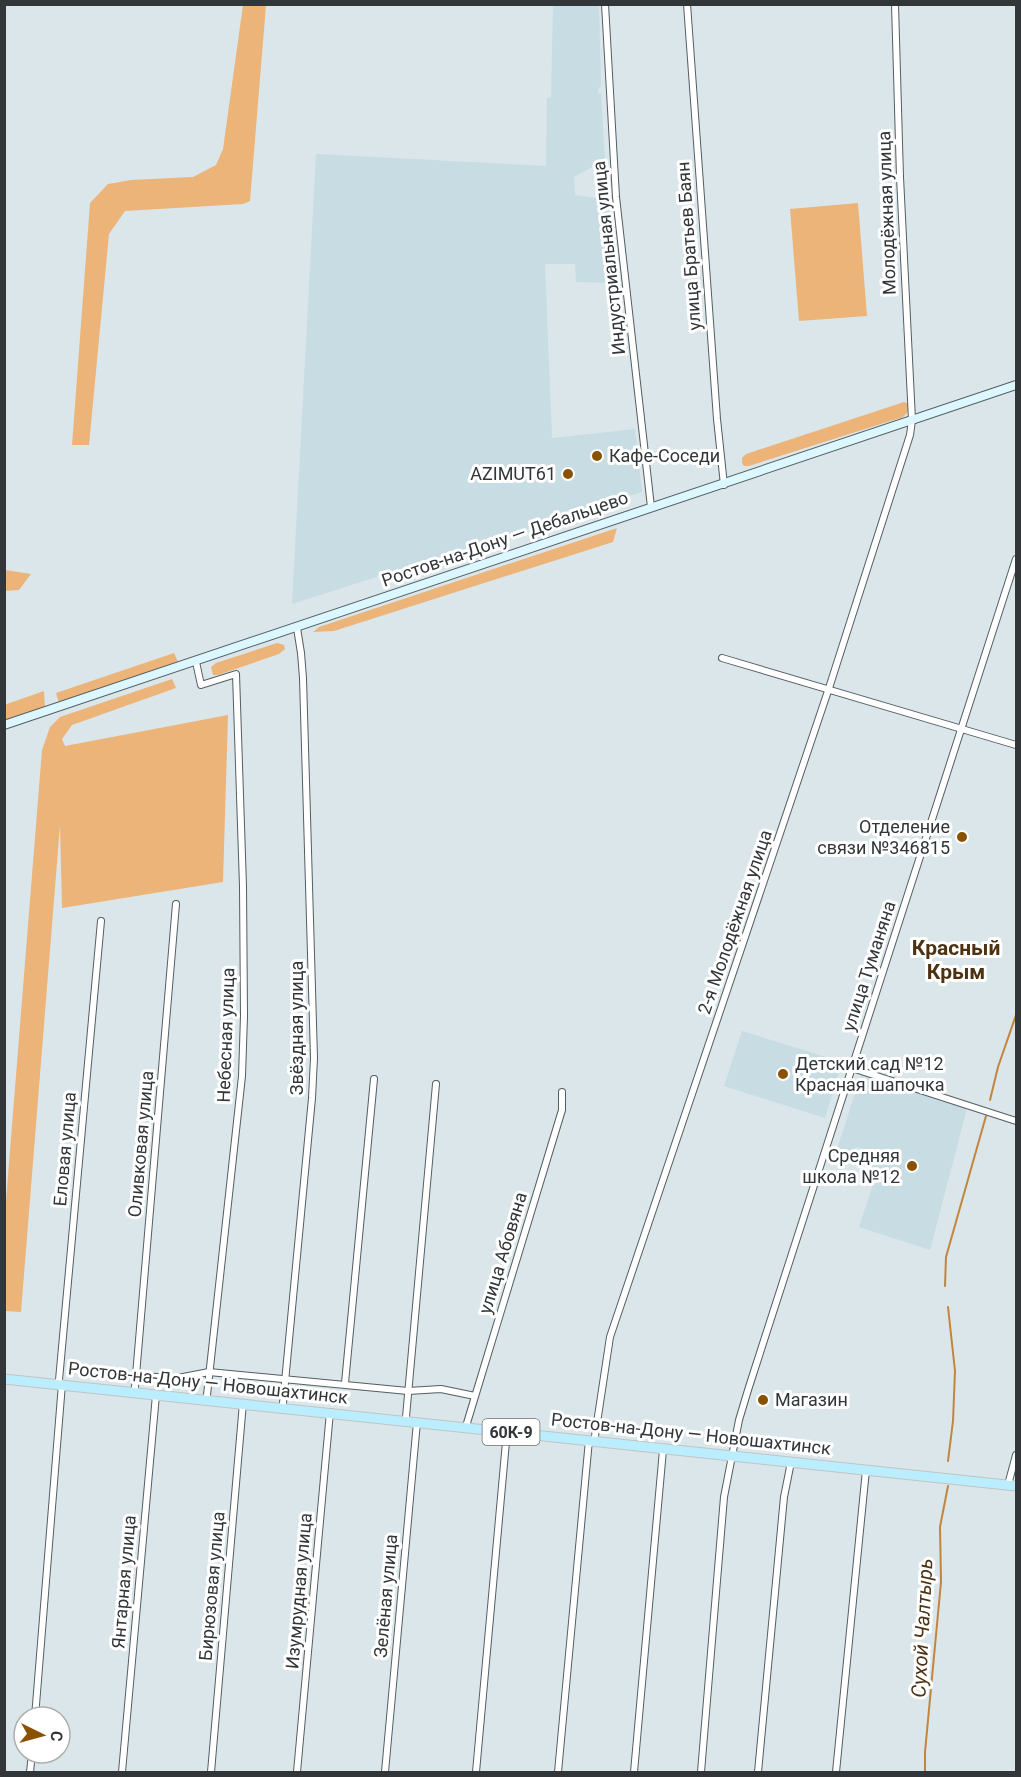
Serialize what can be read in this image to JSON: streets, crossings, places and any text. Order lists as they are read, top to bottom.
{
  "streets": {
    "main road": ["Ростов-на-Дону — Новошахтинск", "60К-9"],
    "street": [
      "Молодёжная улица",
      "улица Братьев Баян",
      "Индустриальная улица",
      "Ростов-на-Дону — Дебальцево",
      "2-я Молодёжная улица",
      "улица Туманяна",
      "Звёздная улица",
      "Небесная улица",
      "Оливковая улица",
      "Еловая улица",
      "улица Абовяна",
      "Янтарная улица",
      "Бирюзовая улица",
      "Изумрудная улица",
      "Зелёная улица"
    ]
  },
  "crossings": [
    ["Молодёжная улица", "Ростов-на-Дону — Дебальцево"],
    ["Молодёжная улица", "2-я Молодёжная улица"],
    ["улица Братьев Баян", "Ростов-на-Дону — Дебальцево"],
    ["Индустриальная улица", "Ростов-на-Дону — Дебальцево"],
    ["Ростов-на-Дону — Дебальцево", "2-я Молодёжная улица"],
    ["Ростов-на-Дону — Дебальцево", "Звёздная улица"],
    ["Ростов-на-Дону — Дебальцево", "Небесная улица"],
    ["2-я Молодёжная улица", "Ростов-на-Дону — Новошахтинск"],
    ["улица Туманяна", "Ростов-на-Дону — Новошахтинск"],
    ["Звёздная улица", "Ростов-на-Дону — Новошахтинск"],
    ["Небесная улица", "Ростов-на-Дону — Новошахтинск"],
    ["Оливковая улица", "Ростов-на-Дону — Новошахтинск"],
    ["Еловая улица", "Ростов-на-Дону — Новошахтинск"],
    ["улица Абовяна", "Ростов-на-Дону — Новошахтинск"],
    ["Ростов-на-Дону — Новошахтинск", "Янтарная улица"],
    ["Ростов-на-Дону — Новошахтинск", "Бирюзовая улица"],
    ["Ростов-на-Дону — Новошахтинск", "Изумрудная улица"],
    ["Ростов-на-Дону — Новошахтинск", "Зелёная улица"]
  ],
  "districts": ["Красный Крым"],
  "water": ["Сухой Чалтырь"],
  "places": [
    "Кафе-Соседи",
    "AZIMUT61",
    "Отделение связи №346815",
    "Детский сад №12 Красная шапочка",
    "Средняя школа №12",
    "Магазин"
  ],
  "north": "right"
}
